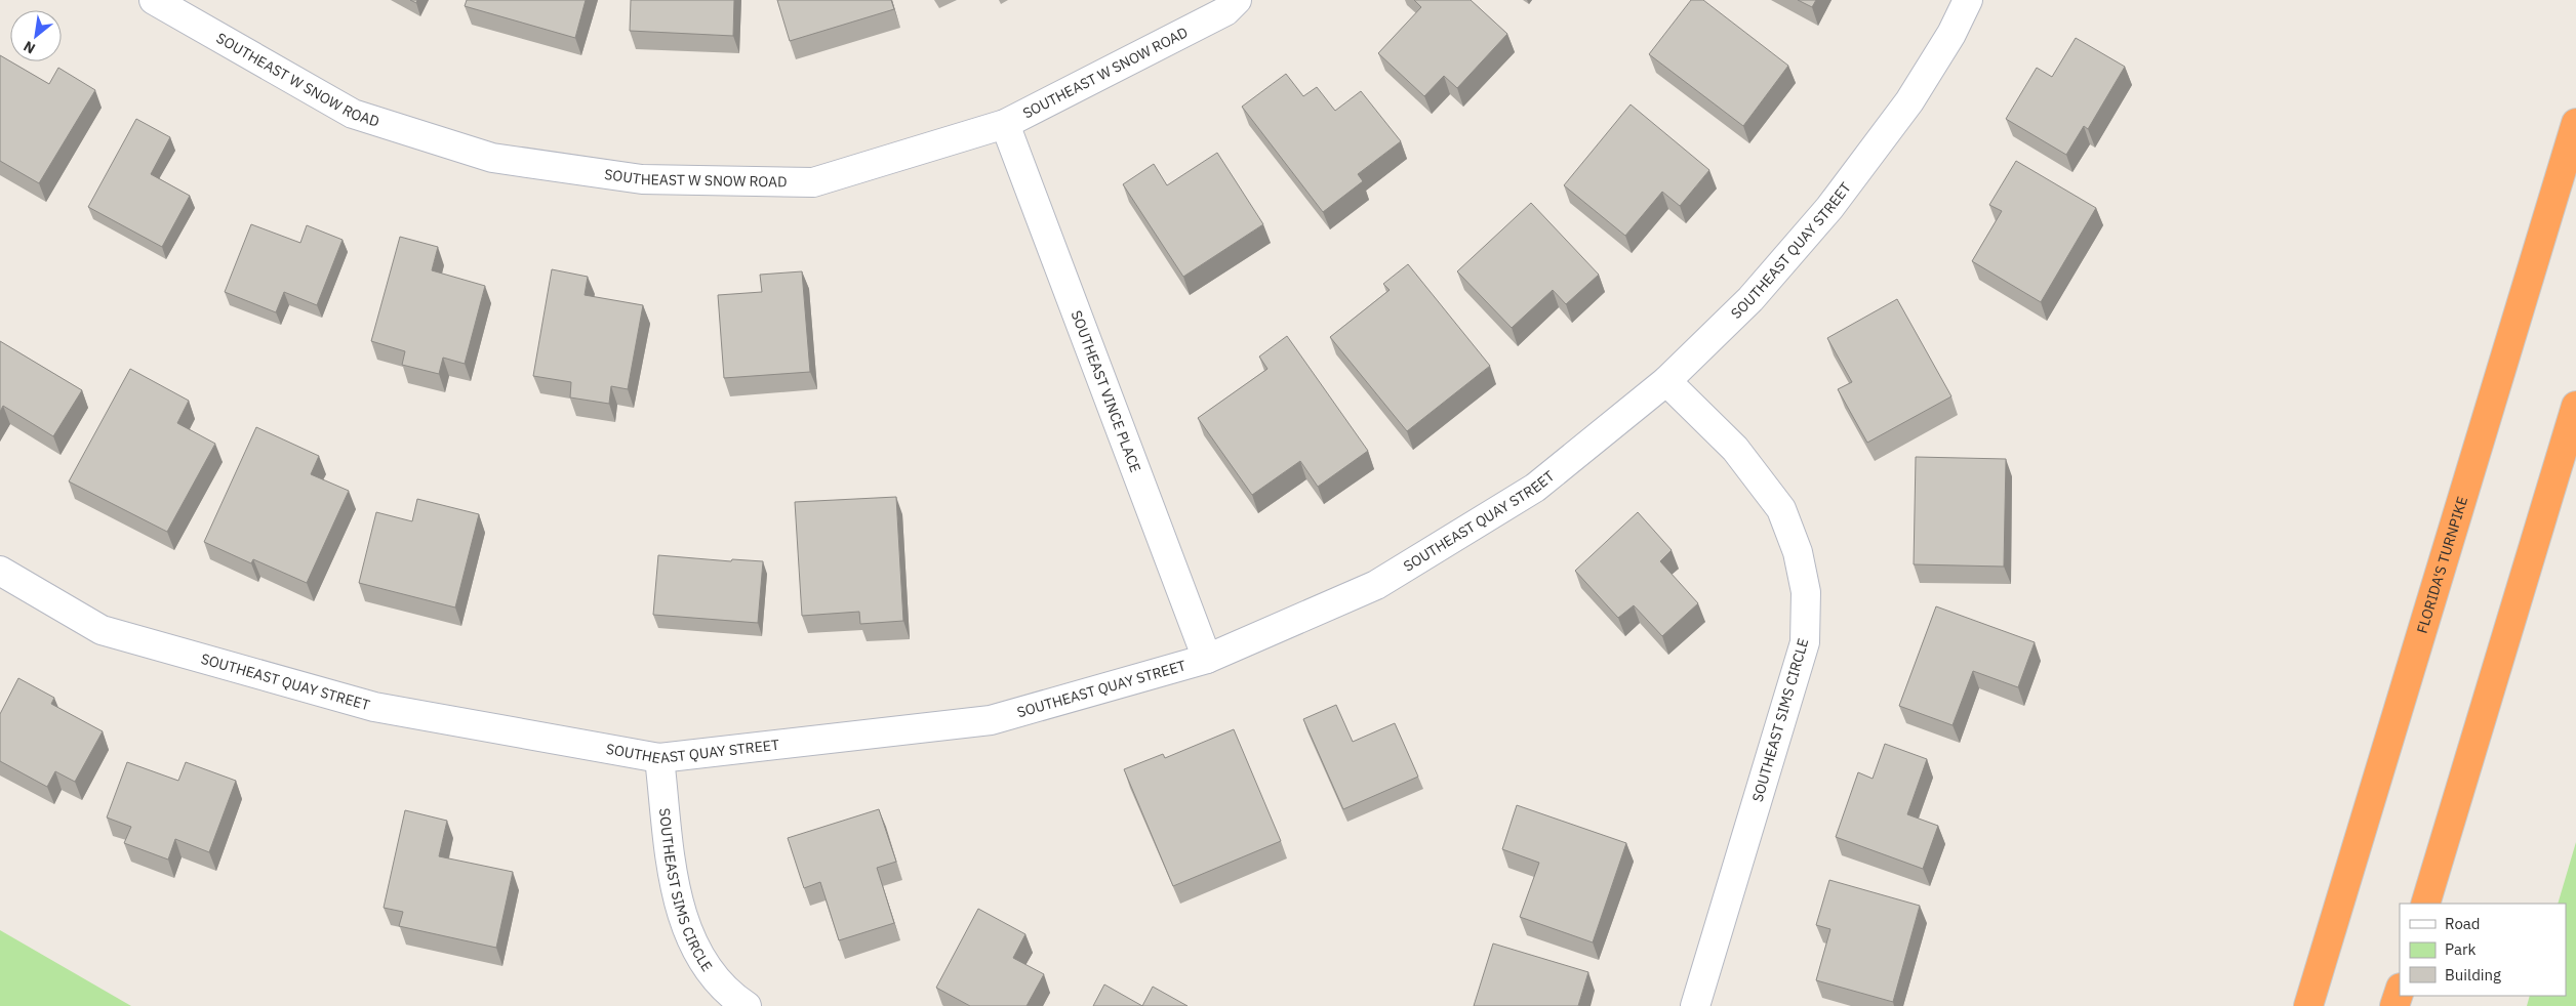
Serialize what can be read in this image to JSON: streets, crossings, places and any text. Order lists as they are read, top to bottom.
{
  "streets": {
    "highway": ["FLORIDA'S TURNPIKE"],
    "street": [
      "SOUTHEAST W SNOW ROAD",
      "SOUTHEAST QUAY STREET",
      "SOUTHEAST VINCE PLACE",
      "SOUTHEAST SIMS CIRCLE"
    ]
  },
  "crossings": [
    ["SOUTHEAST W SNOW ROAD", "SOUTHEAST VINCE PLACE"],
    ["SOUTHEAST QUAY STREET", "SOUTHEAST VINCE PLACE"],
    ["SOUTHEAST QUAY STREET", "SOUTHEAST SIMS CIRCLE"]
  ],
  "legend": ["Road", "Park", "Building"],
  "north": "bottom left"
}
